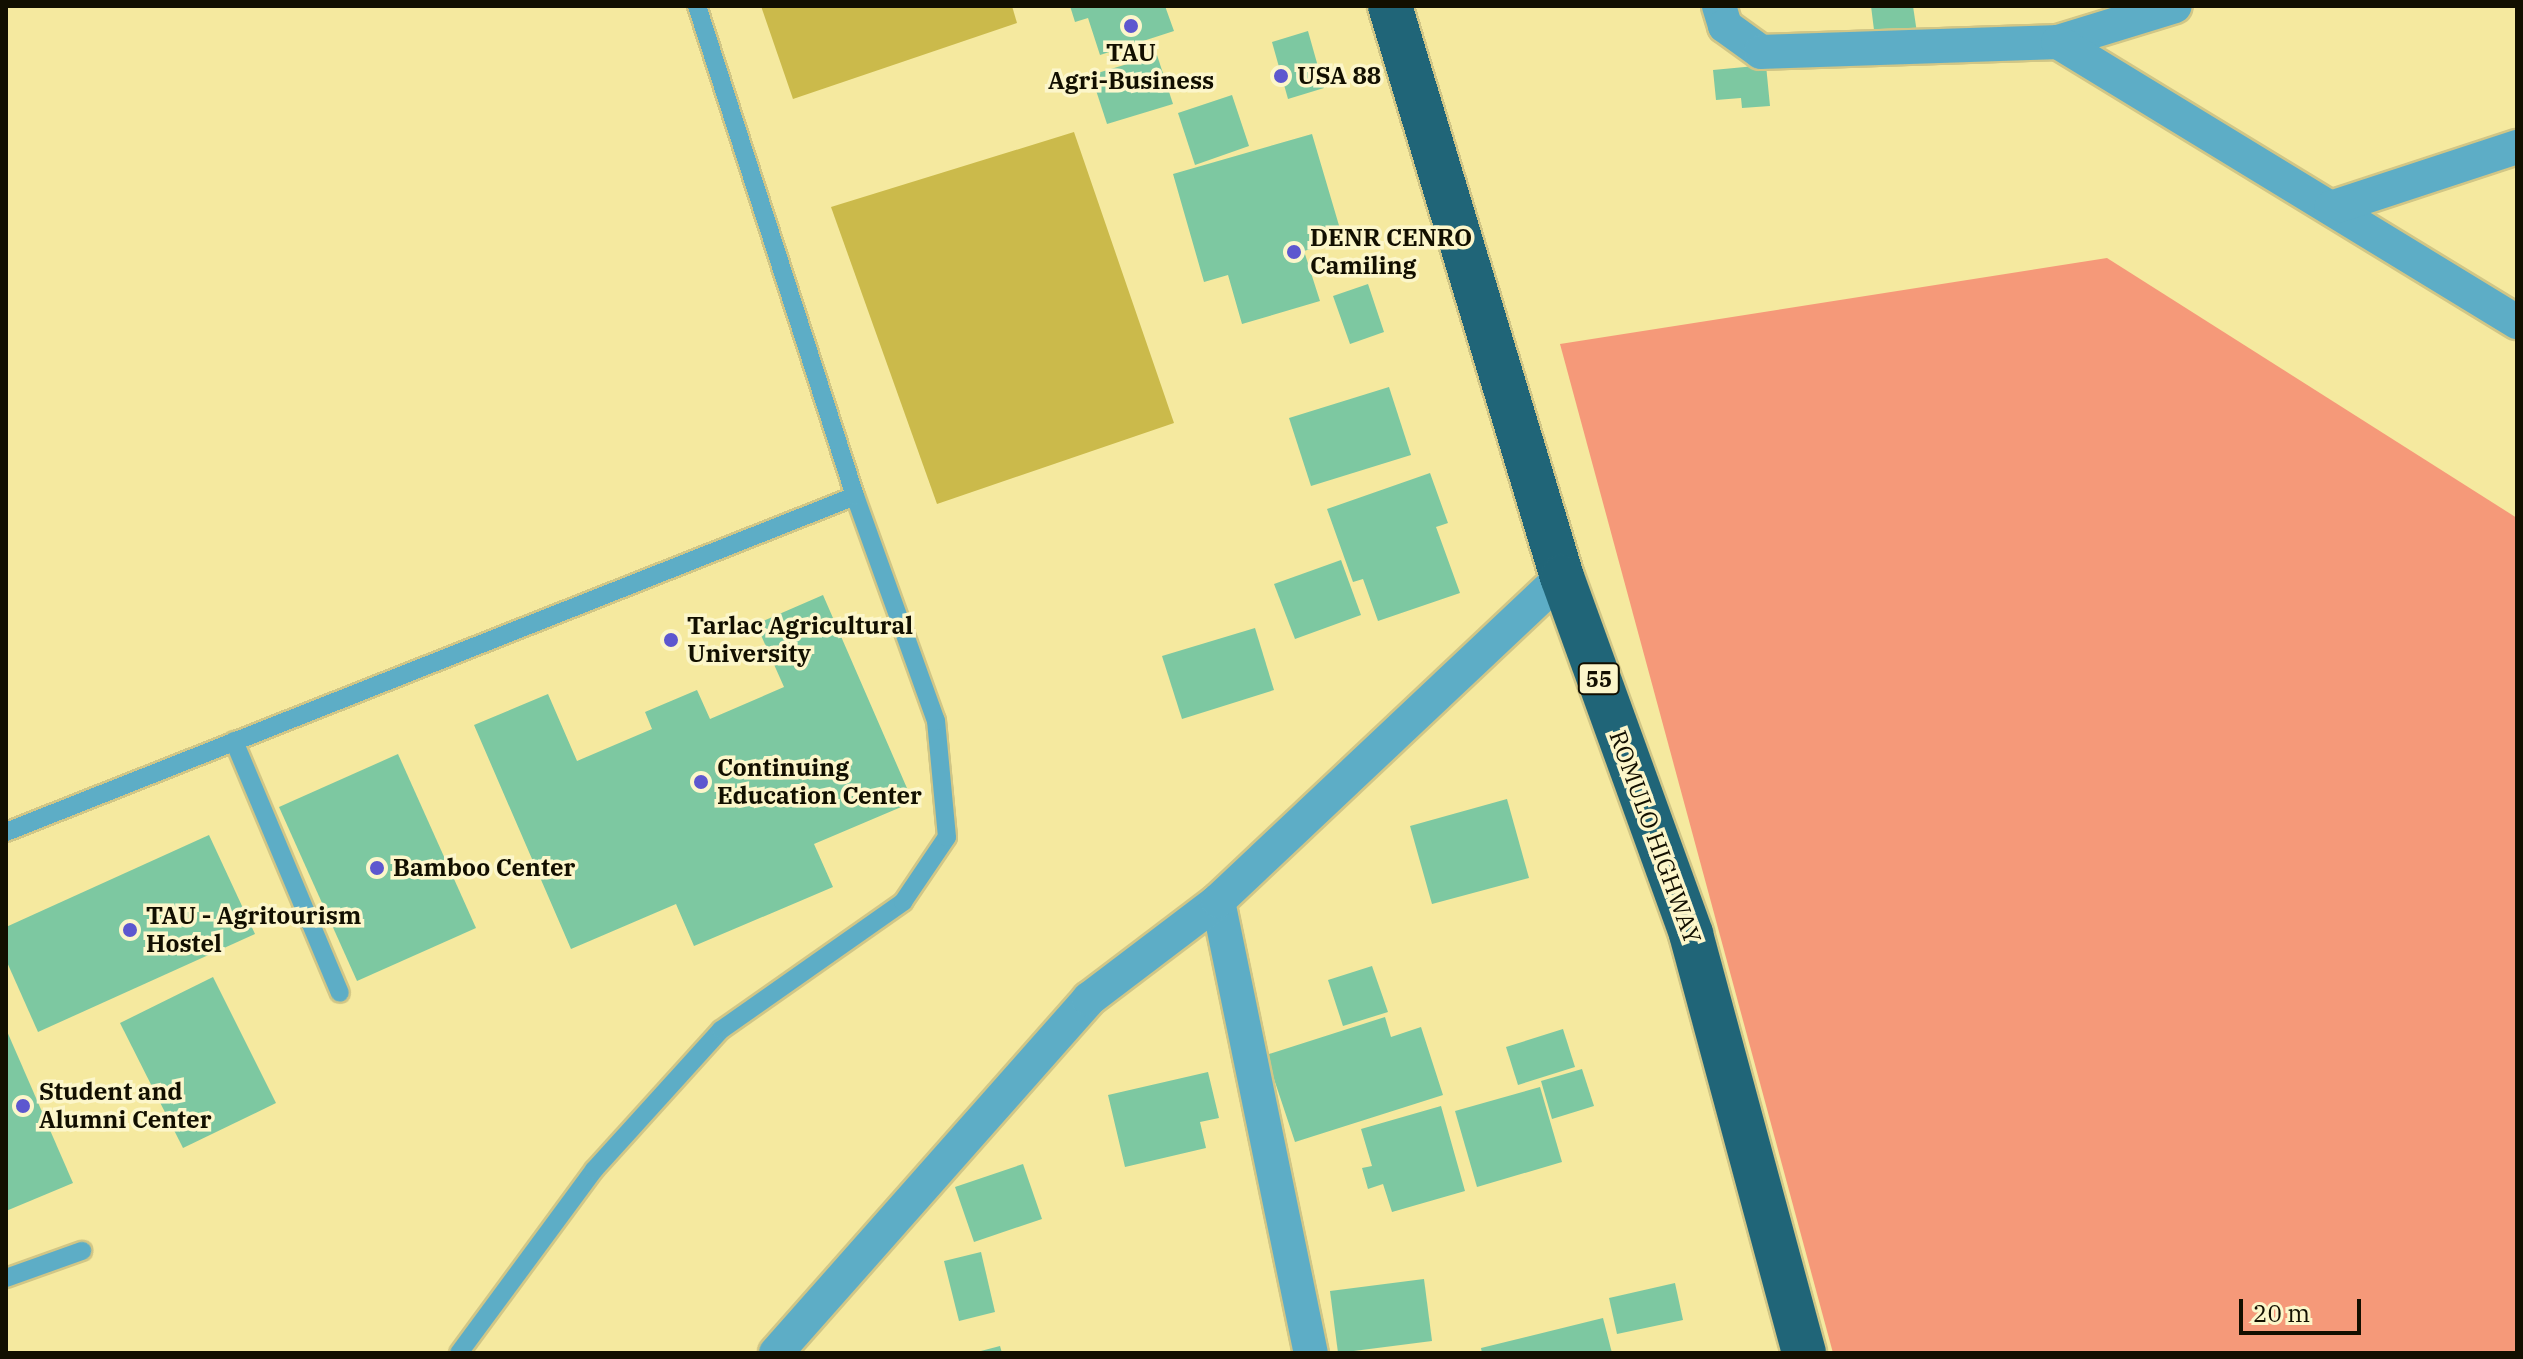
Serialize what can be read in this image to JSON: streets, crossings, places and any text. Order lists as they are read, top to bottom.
{
  "streets": {
    "highway": ["55", "ROMULO HIGHWAY"]
  },
  "places": [
    "TAU Agri-Business",
    "USA 88",
    "DENR CENRO Camiling",
    "Tarlac Agricultural University",
    "Continuing Education Center",
    "Bamboo Center",
    "TAU - Agritourism Hostel",
    "Student and Alumni Center"
  ],
  "scale_bar": "20 m"
}
